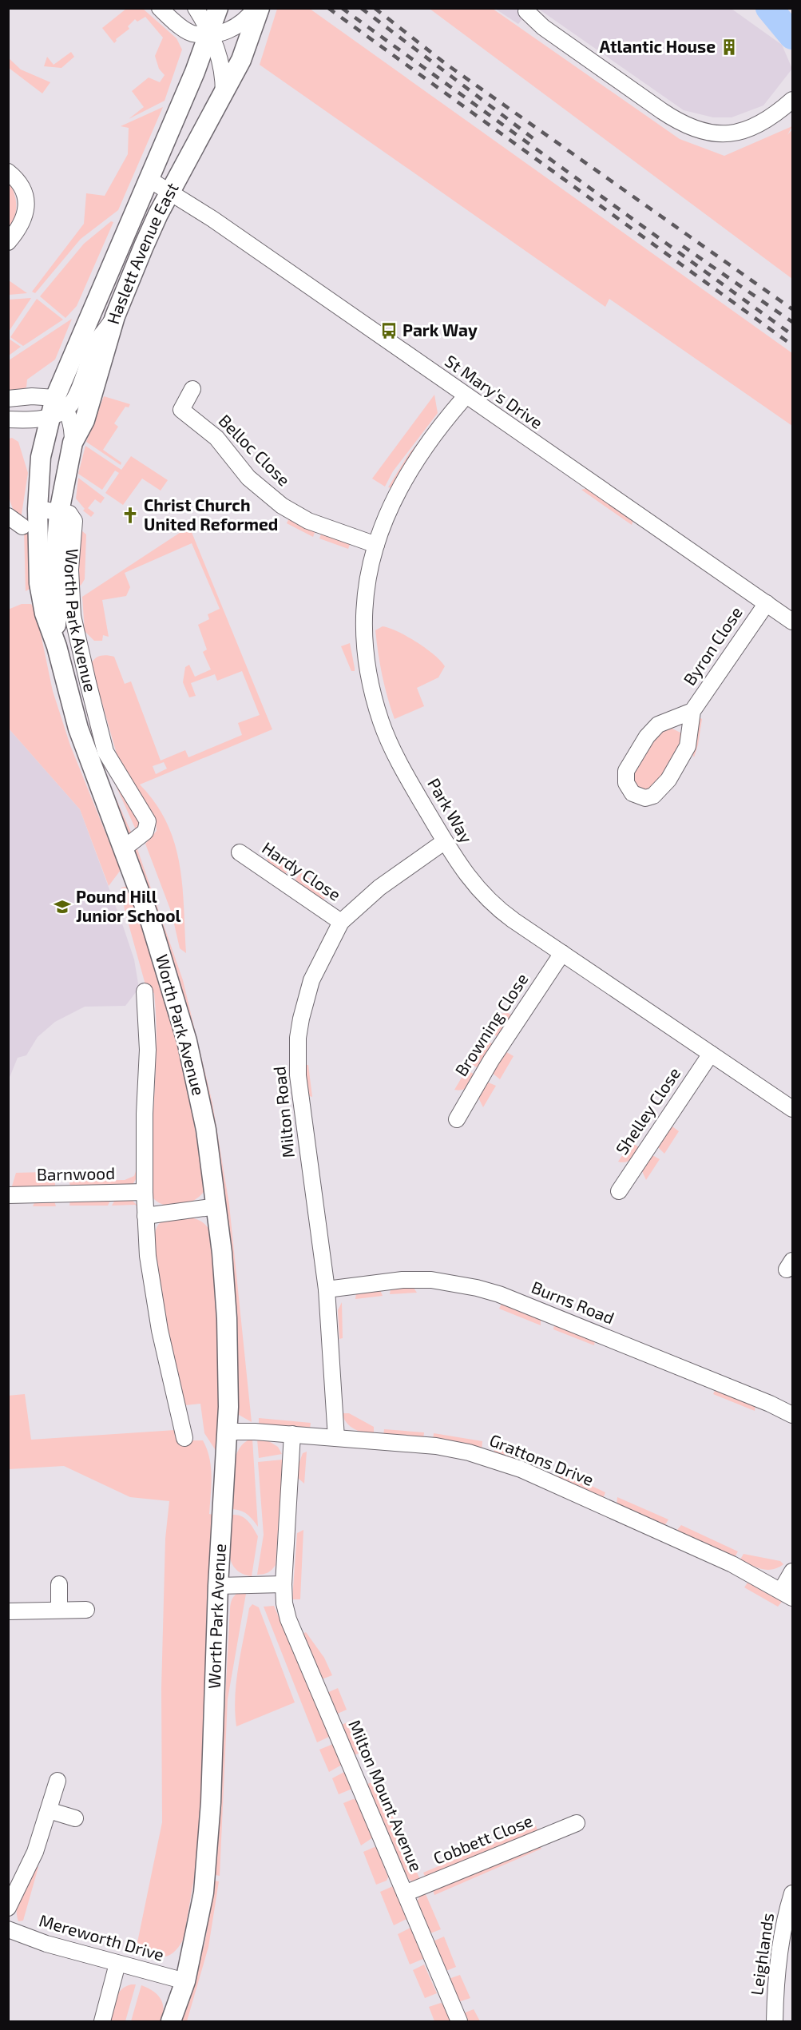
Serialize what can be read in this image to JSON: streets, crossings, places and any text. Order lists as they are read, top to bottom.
{
  "streets": {
    "main road": ["Haslett Avenue East", "Worth Park Avenue"],
    "street": [
      "St Mary's Drive",
      "Belloc Close",
      "Byron Close",
      "Park Way",
      "Hardy Close",
      "Browning Close",
      "Shelley Close",
      "Milton Road",
      "Barnwood",
      "Burns Road",
      "Grattons Drive",
      "Milton Mount Avenue",
      "Cobbett Close",
      "Mereworth Drive",
      "Leighlands"
    ]
  },
  "crossings": [
    ["Haslett Avenue East", "St Mary's Drive"],
    ["Haslett Avenue East", "Worth Park Avenue"],
    ["St Mary's Drive", "Byron Close"],
    ["St Mary's Drive", "Park Way"],
    ["Belloc Close", "Park Way"],
    ["Worth Park Avenue", "Barnwood"],
    ["Worth Park Avenue", "Grattons Drive"],
    ["Worth Park Avenue", "Mereworth Drive"],
    ["Park Way", "Browning Close"],
    ["Park Way", "Shelley Close"],
    ["Park Way", "Milton Road"],
    ["Hardy Close", "Milton Road"],
    ["Milton Road", "Burns Road"],
    ["Milton Road", "Grattons Drive"],
    ["Grattons Drive", "Milton Mount Avenue"],
    ["Milton Mount Avenue", "Cobbett Close"]
  ],
  "places": {
    "building": ["Atlantic House"],
    "bus stop": ["Park Way"],
    "church": ["Christ Church United Reformed"],
    "school or university": ["Pound Hill Junior School"]
  }
}
